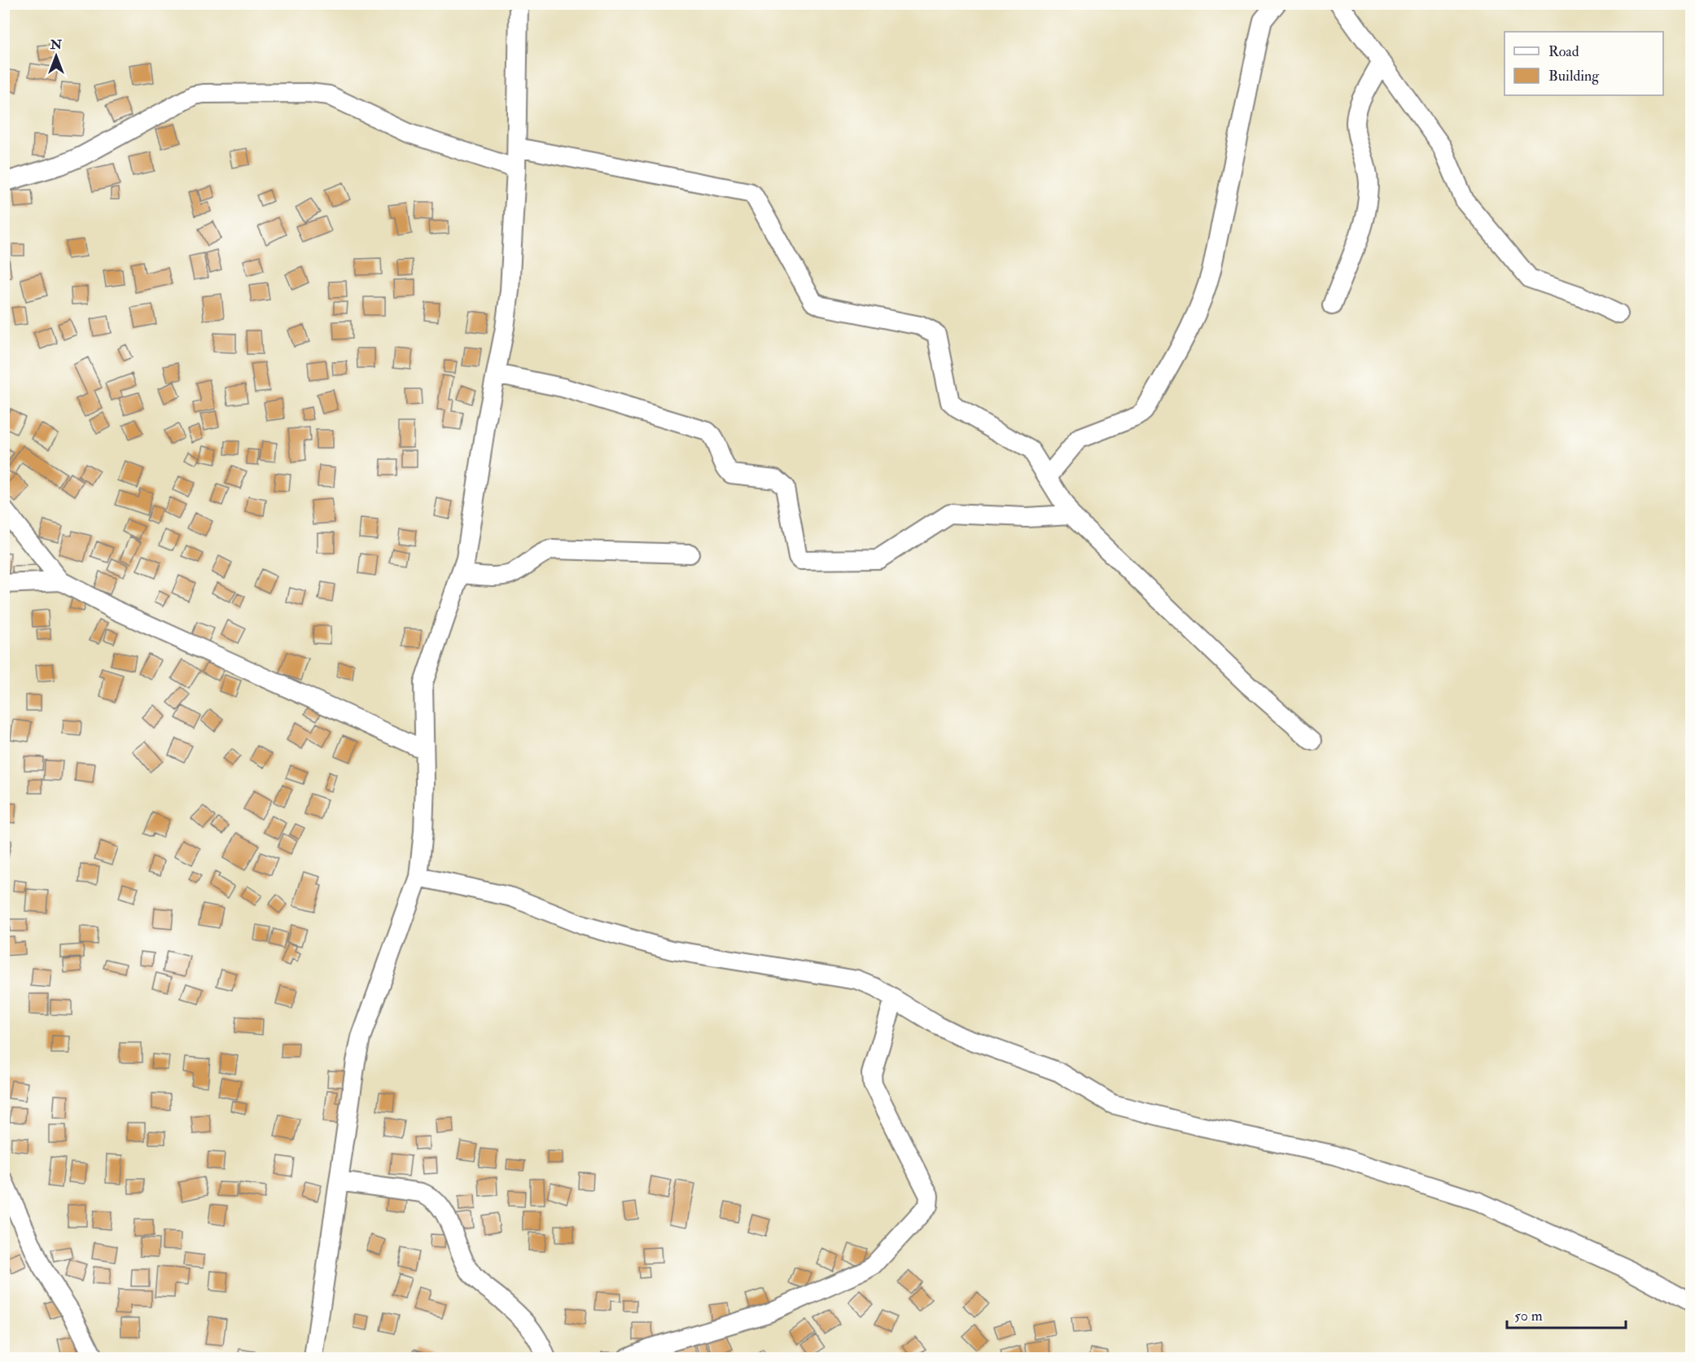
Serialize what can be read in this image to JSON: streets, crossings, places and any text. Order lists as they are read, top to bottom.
{
  "legend": ["Road", "Building"],
  "scale_bar": "50 m",
  "north": "top"
}
